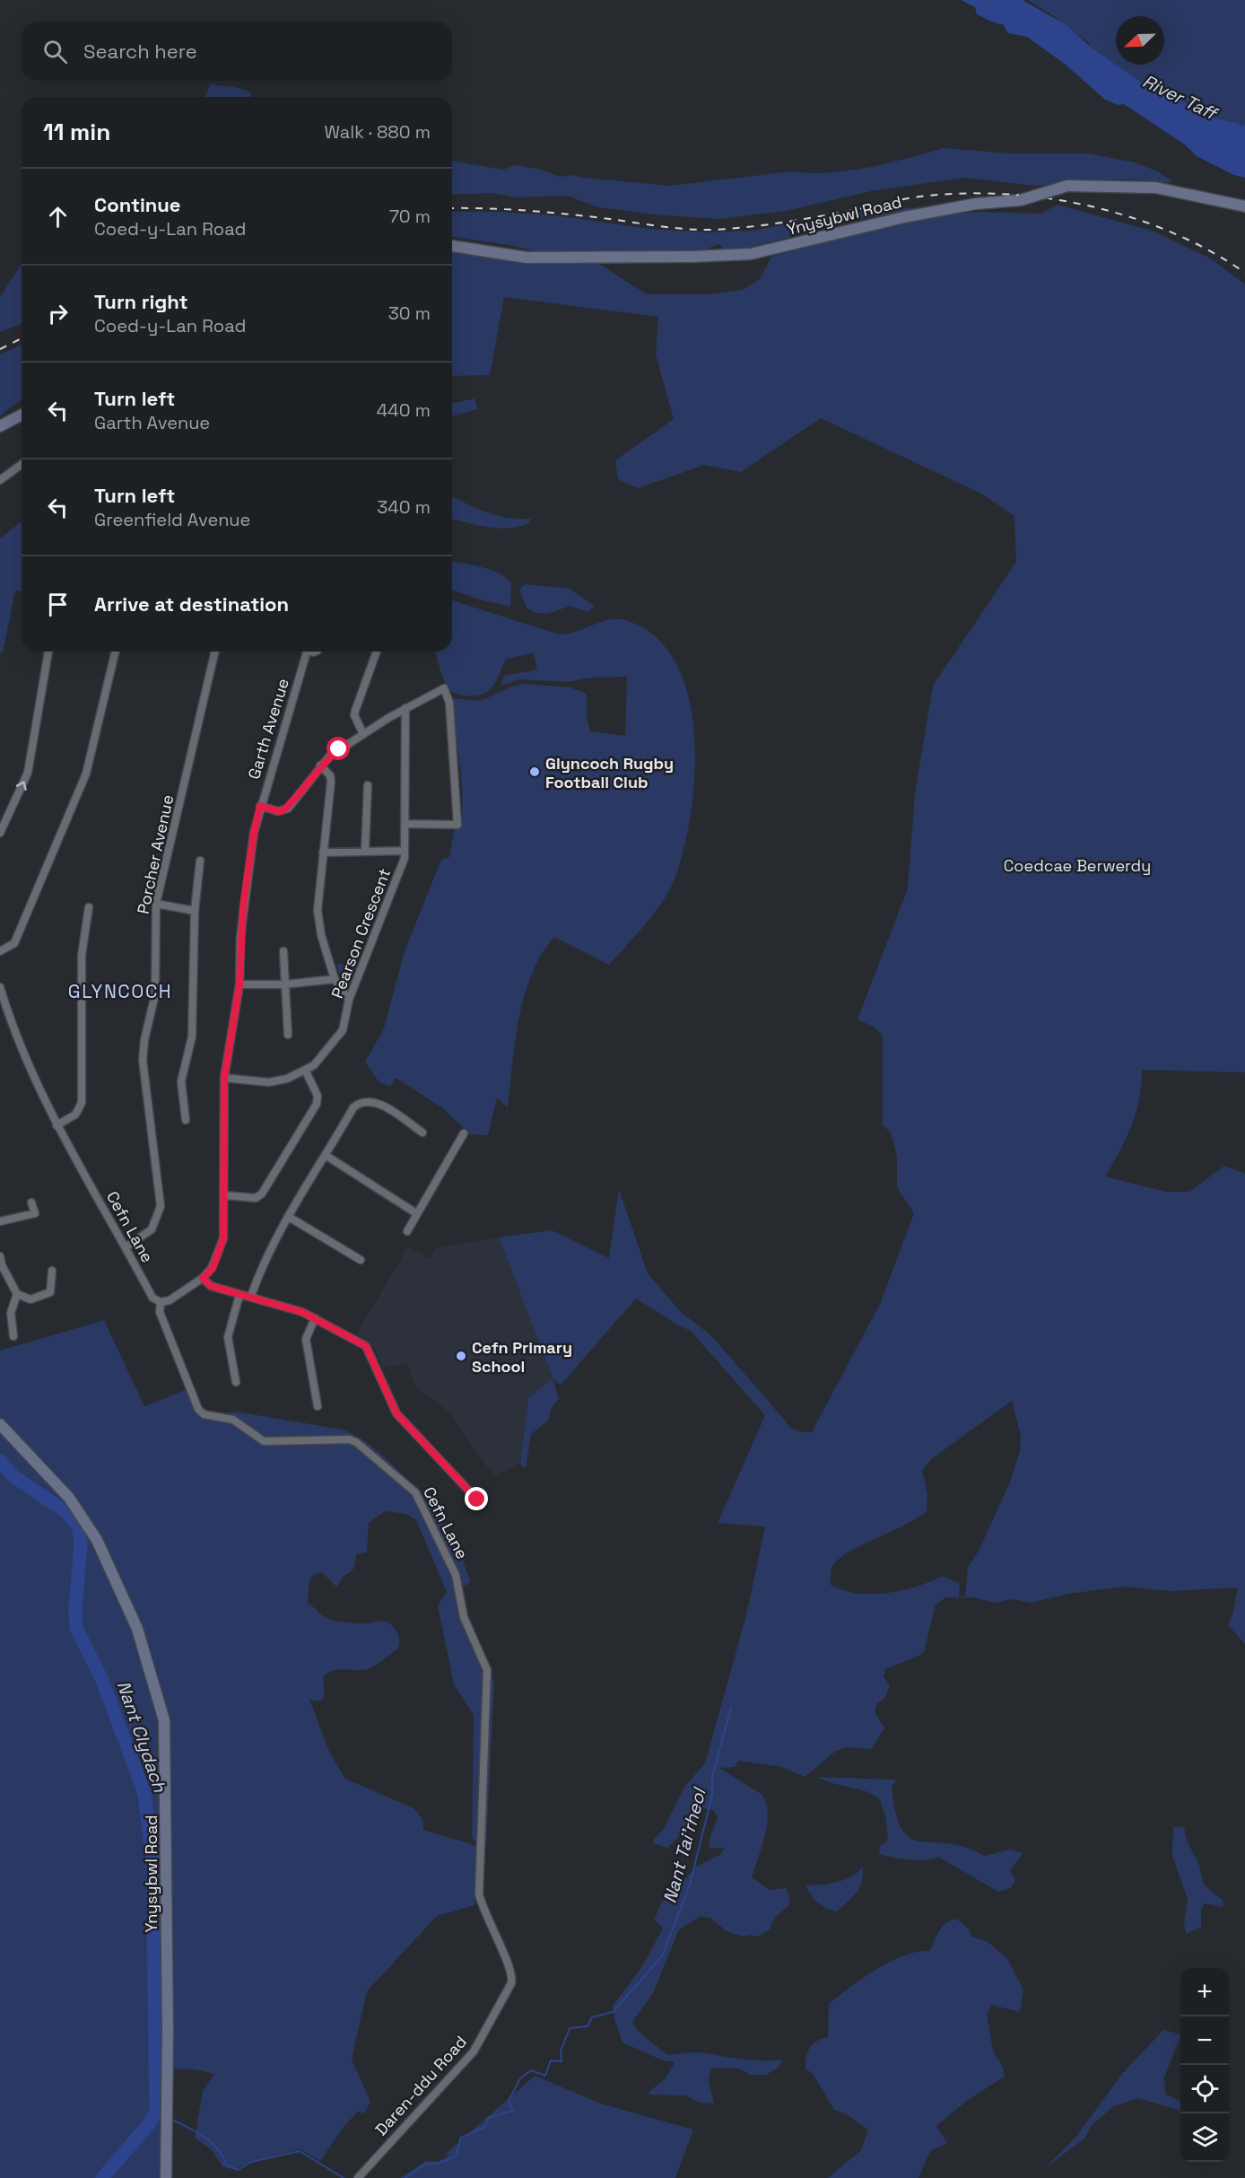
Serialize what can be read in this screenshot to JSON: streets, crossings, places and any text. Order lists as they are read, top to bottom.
{
  "streets": {
    "main road": ["Ynysybwl Road"],
    "street": [
      "Garth Avenue",
      "Porcher Avenue",
      "Pearson Crescent",
      "Cefn Lane",
      "Daren-ddu Road"
    ]
  },
  "crossings": [
    ["Garth Avenue", "Pearson Crescent"],
    ["Porcher Avenue", "Cefn Lane"],
    ["Cefn Lane", "Daren-ddu Road"]
  ],
  "districts": ["GLYNCOCH"],
  "water": ["River Taff", "Nant Clydach", "Nant Tai'rheol"],
  "parks": ["Coedcae Berwerdy"],
  "places": ["Glyncoch Rugby Football Club", "Cefn Primary School"],
  "north": "bottom left",
  "page": {
    "search": "Search here",
    "heading": ["11 min", "Walk · 880 m"],
    "list": [
      ["Continue", "Coed-y-Lan Road", "70 m"],
      ["Turn right", "Coed-y-Lan Road", "30 m"],
      ["Turn left", "Garth Avenue", "440 m"],
      ["Turn left", "Greenfield Avenue", "340 m"],
      "Arrive at destination"
    ],
    "map_buttons": ["+", "−"]
  }
}
